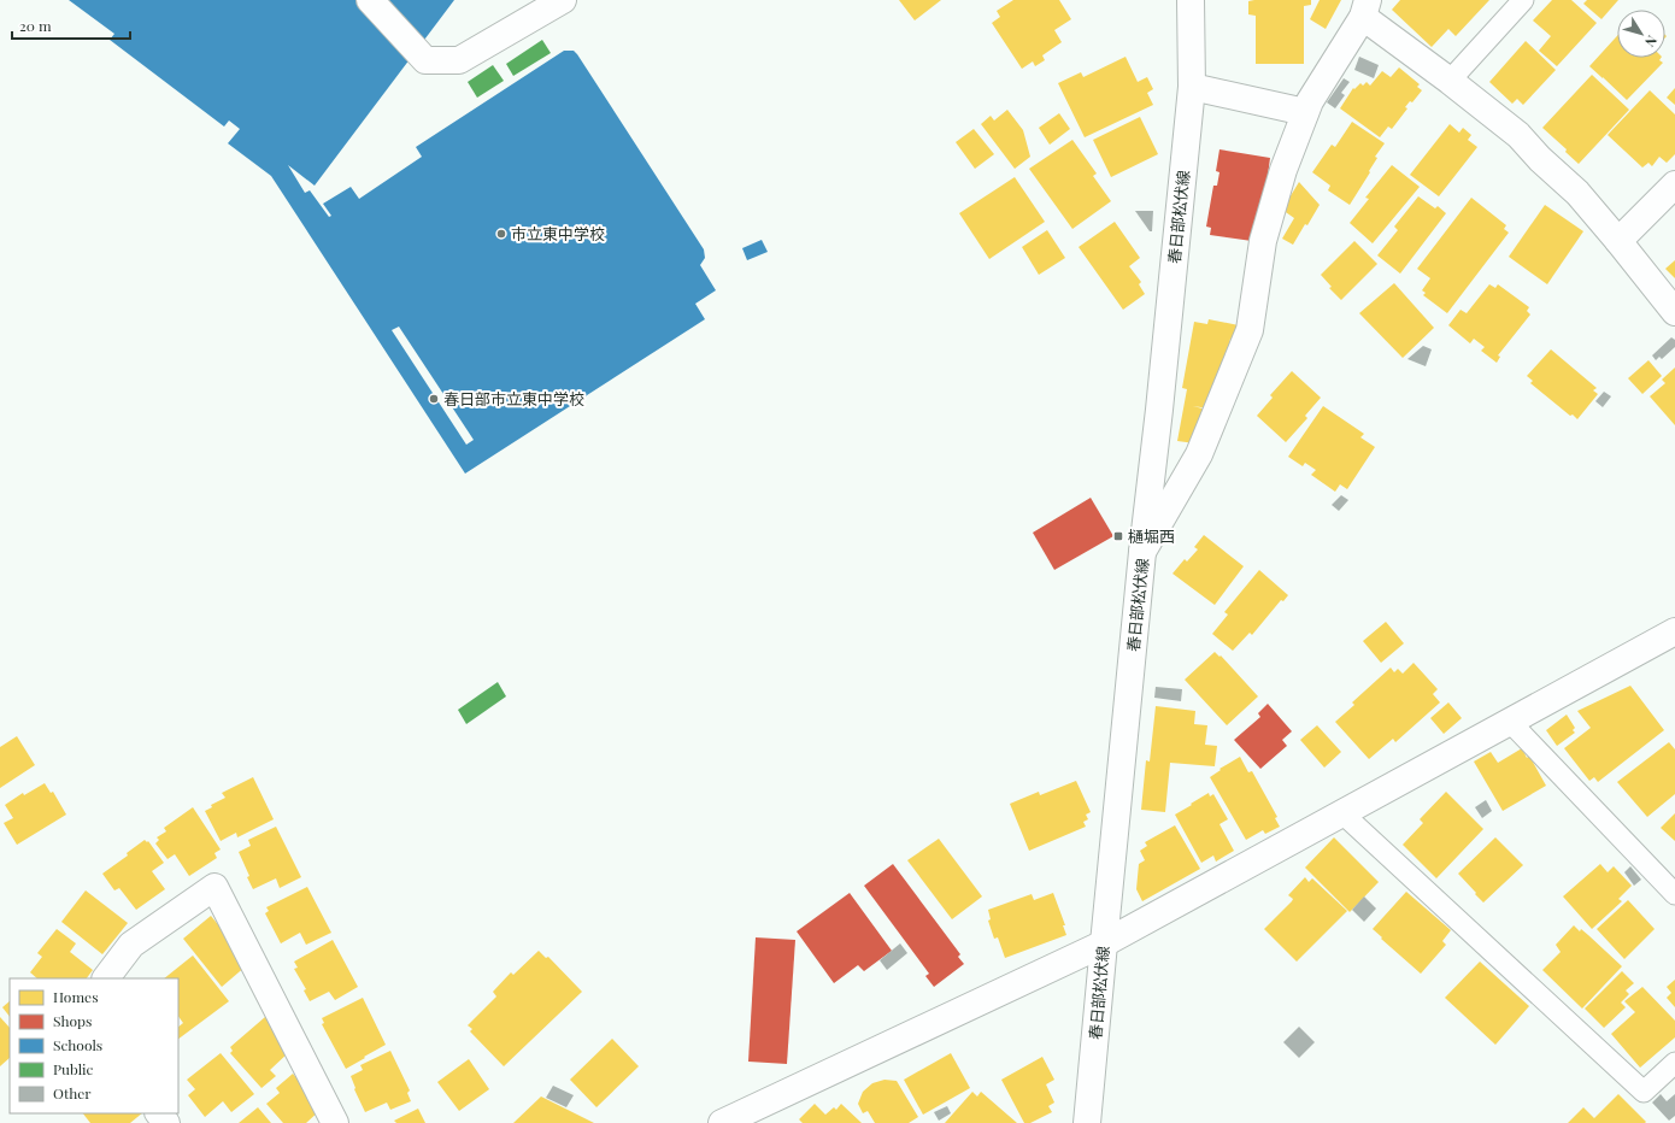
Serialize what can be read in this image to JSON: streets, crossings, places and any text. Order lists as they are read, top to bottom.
{
  "streets": {
    "street": ["春日部松伏線"]
  },
  "places": {
    "other": ["市立東中学校", "春日部市立東中学校"],
    "transit": ["樋堀西"]
  },
  "legend": [
    "Homes",
    "Shops",
    "Schools",
    "Public",
    "Other"
  ],
  "scale_bar": "20 m",
  "north": "bottom right"
}
